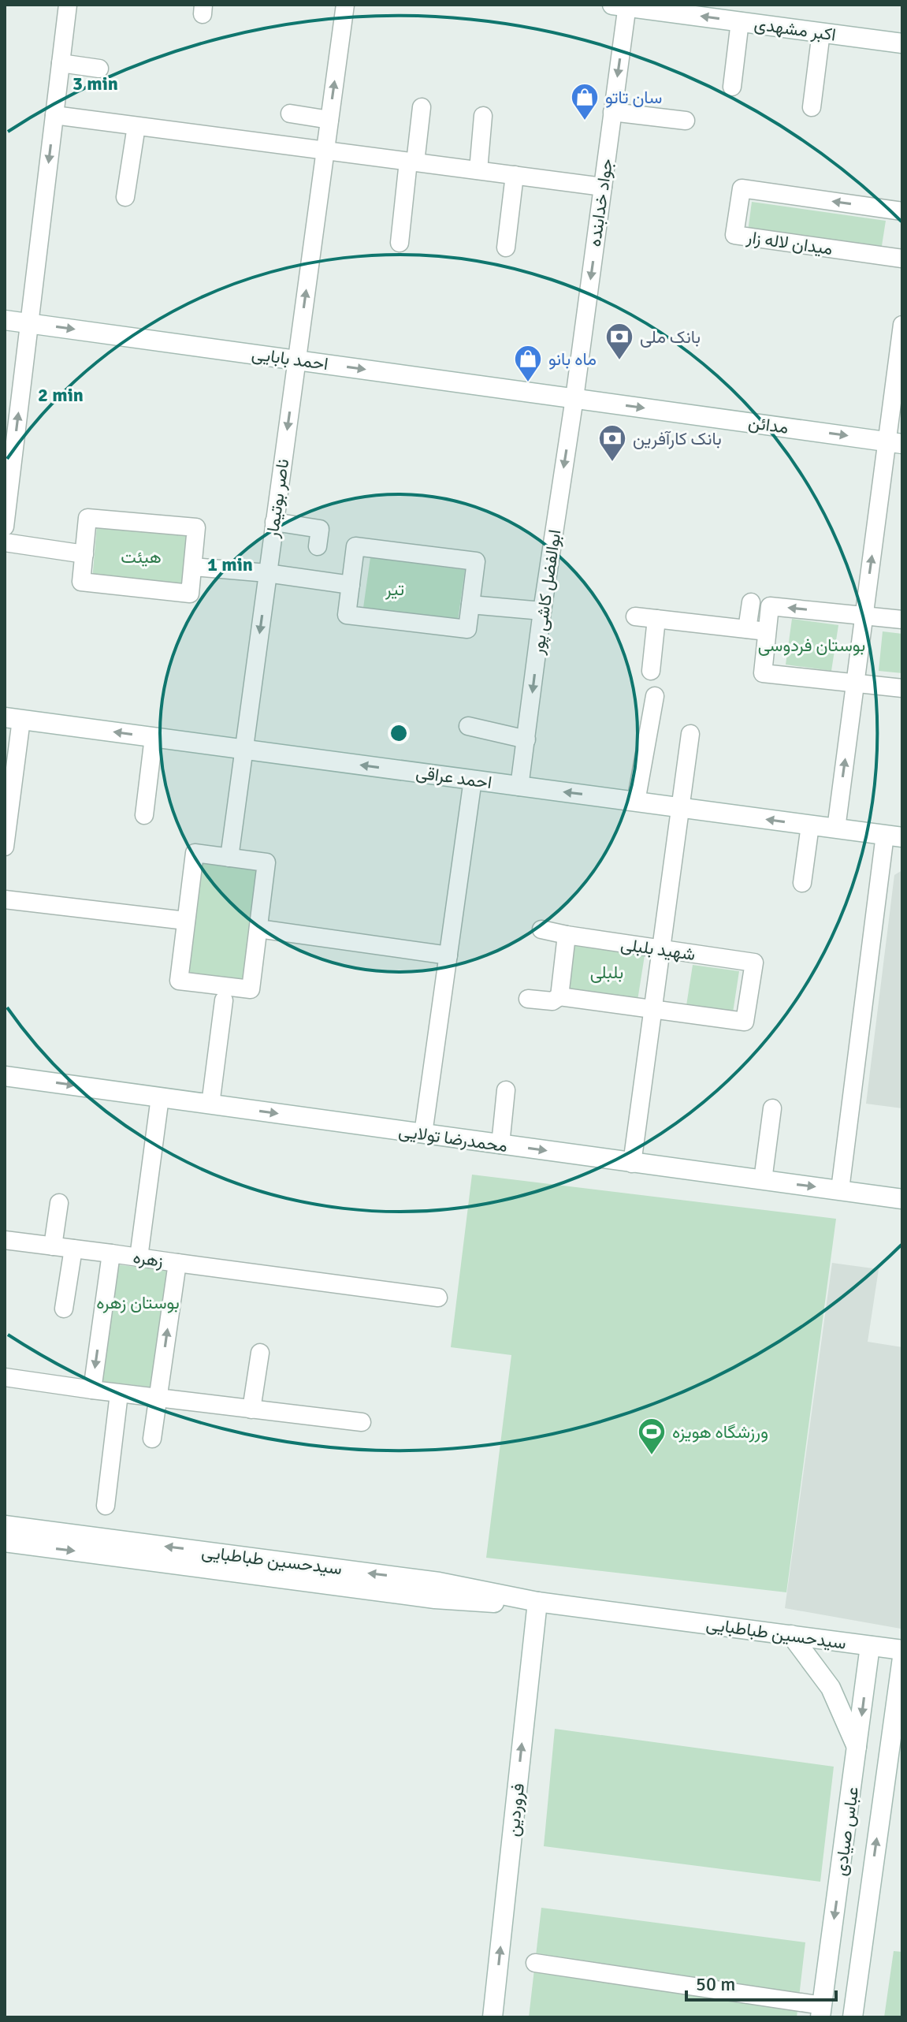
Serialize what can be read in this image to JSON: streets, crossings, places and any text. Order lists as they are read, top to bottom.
{
  "streets": {
    "street": [
      "اکبر مشهدی",
      "جواد خدابنده",
      "میدان لاله زار",
      "احمد بابایی",
      "مدائن",
      "ناصر بوتیمار",
      "ابوالفضل کاشی پور",
      "احمد عراقی",
      "شهید بلبلی",
      "محمدرضا تولایی",
      "زهره",
      "سیدحسین طباطبایی",
      "فروردین",
      "عباس صیادی"
    ]
  },
  "crossings": [
    ["اکبر مشهدی", "جواد خدابنده"],
    ["جواد خدابنده", "احمد بابایی"],
    ["جواد خدابنده", "مدائن"],
    ["جواد خدابنده", "ابوالفضل کاشی پور"],
    ["احمد بابایی", "مدائن"],
    ["احمد بابایی", "ناصر بوتیمار"],
    ["احمد بابایی", "ابوالفضل کاشی پور"],
    ["مدائن", "ابوالفضل کاشی پور"],
    ["ناصر بوتیمار", "احمد عراقی"],
    ["ابوالفضل کاشی پور", "احمد عراقی"],
    ["سیدحسین طباطبایی", "فروردین"],
    ["سیدحسین طباطبایی", "عباس صیادی"]
  ],
  "one_way": [
    "احمد بابایی",
    "مدائن",
    "احمد عراقی",
    "فروردین"
  ],
  "parks": [
    "هیئت",
    "تیر",
    "بوستان فردوسی",
    "بلبلی",
    "بوستان زهره"
  ],
  "places": {
    "shop": ["سان تاتو", "ماه بانو"],
    "bank": ["بانک ملی", "بانک کارآفرین"],
    "sports": ["ورزشگاه هویزه"]
  },
  "scale_bar": "50 m",
  "rings": ["3 min", "2 min", "1 min"]
}
